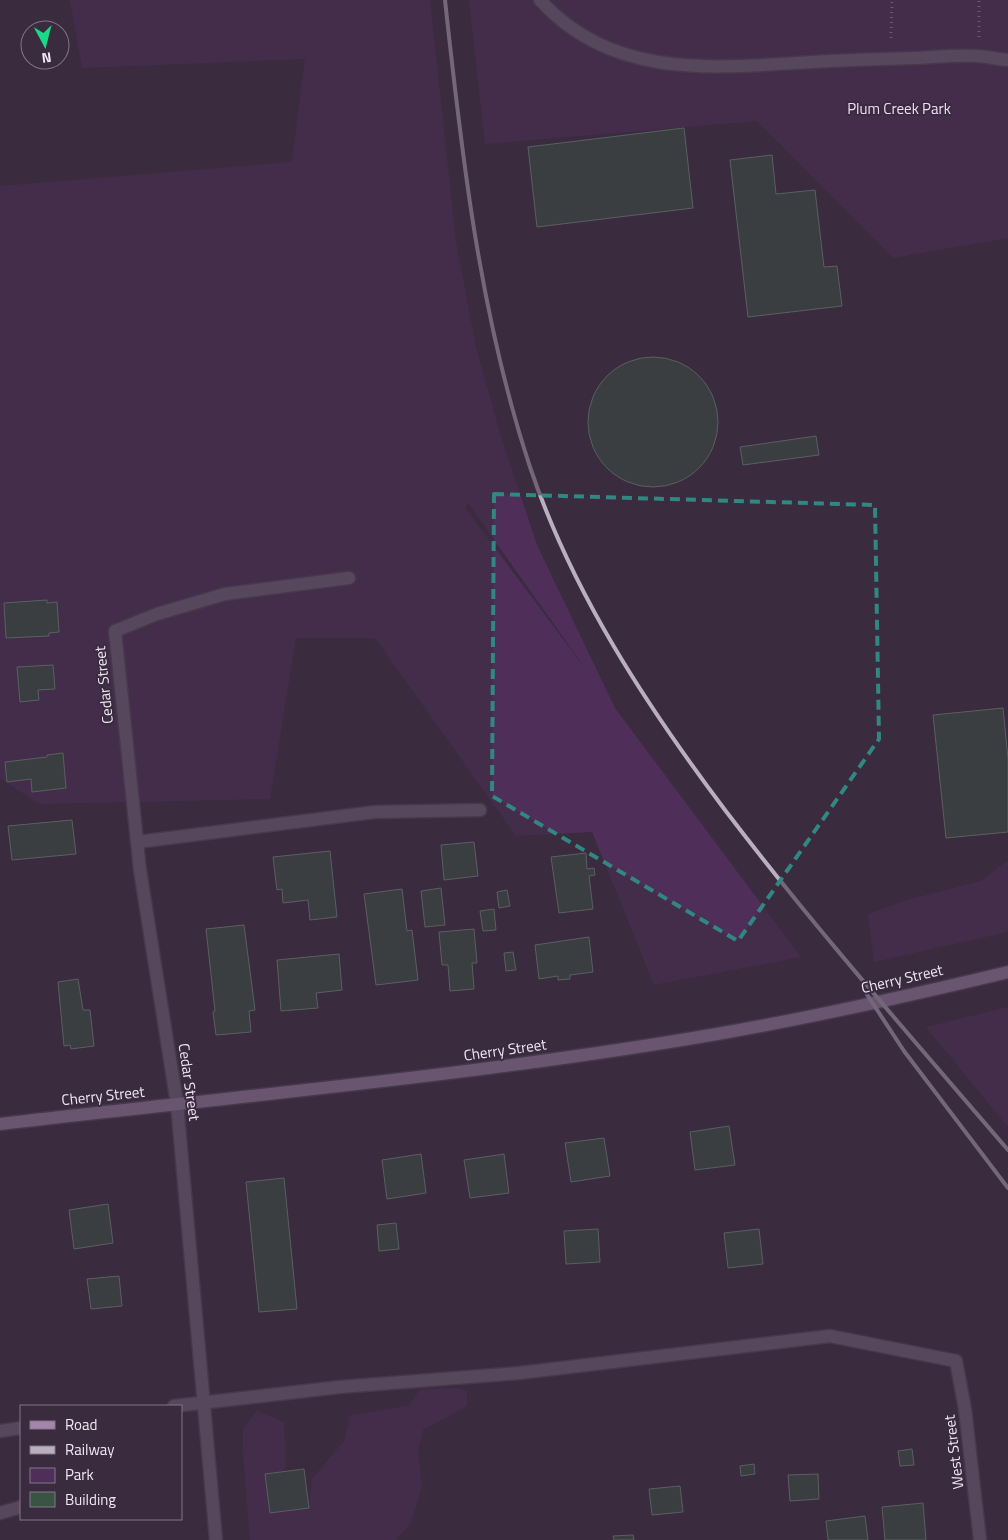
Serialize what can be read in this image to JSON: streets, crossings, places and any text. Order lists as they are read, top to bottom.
{
  "streets": {
    "street": ["Cedar Street", "Cherry Street", "West Street"]
  },
  "crossings": [
    ["Cedar Street", "Cherry Street"],
    ["Cedar Street", "West Street"]
  ],
  "parks": ["Plum Creek Park"],
  "legend": [
    "Road",
    "Railway",
    "Park",
    "Building"
  ],
  "north": "bottom"
}
